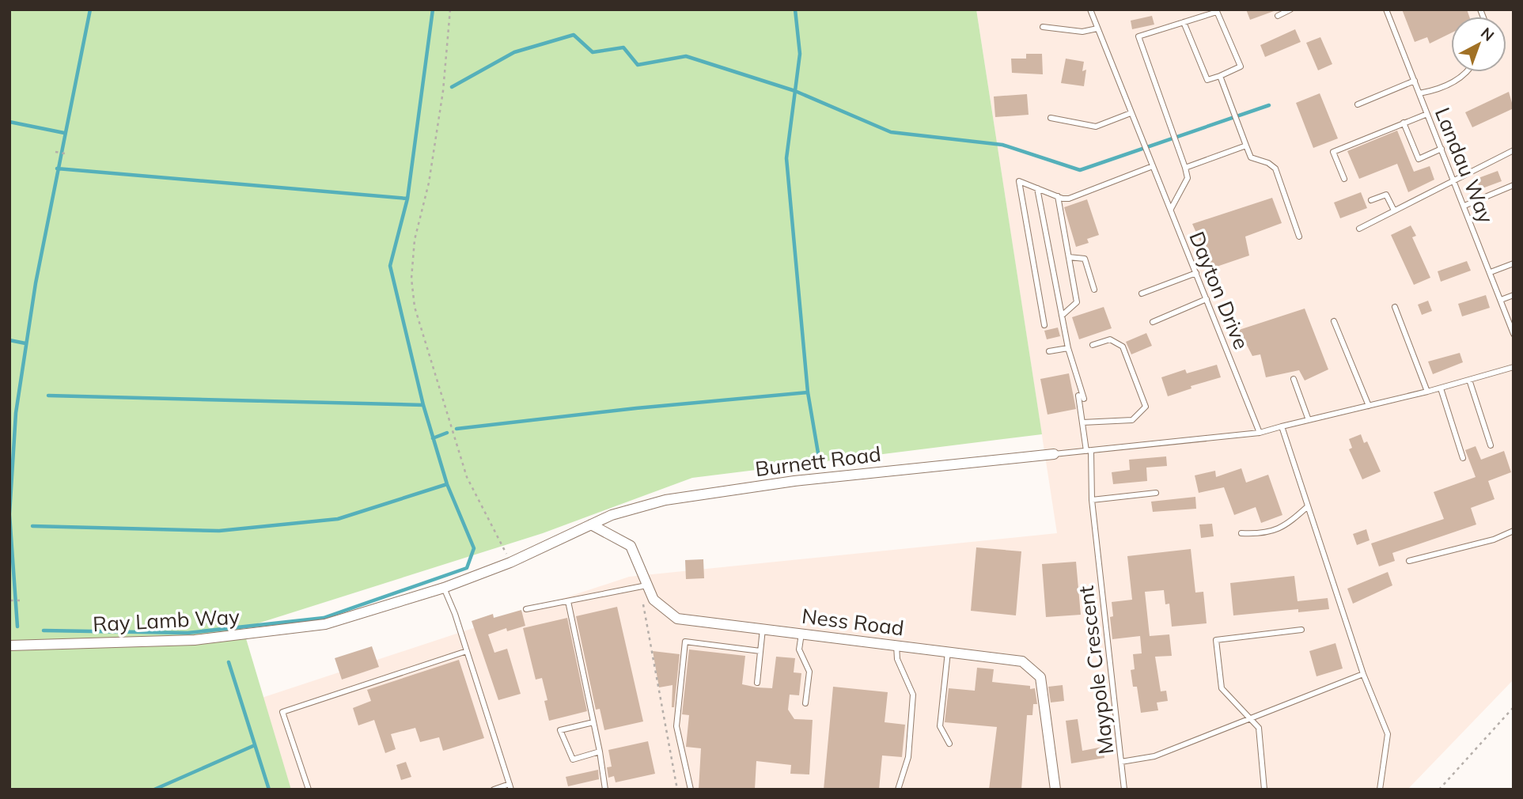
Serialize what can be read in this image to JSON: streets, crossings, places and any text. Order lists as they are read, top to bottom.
{
  "streets": {
    "street": ["Burnett Road", "Ray Lamb Way", "Ness Road"],
    "lane": ["Landau Way", "Dayton Drive", "Maypole Crescent"]
  },
  "crossings": [
    ["Burnett Road", "Ray Lamb Way"],
    ["Burnett Road", "Ness Road"]
  ],
  "north": "top right"
}
